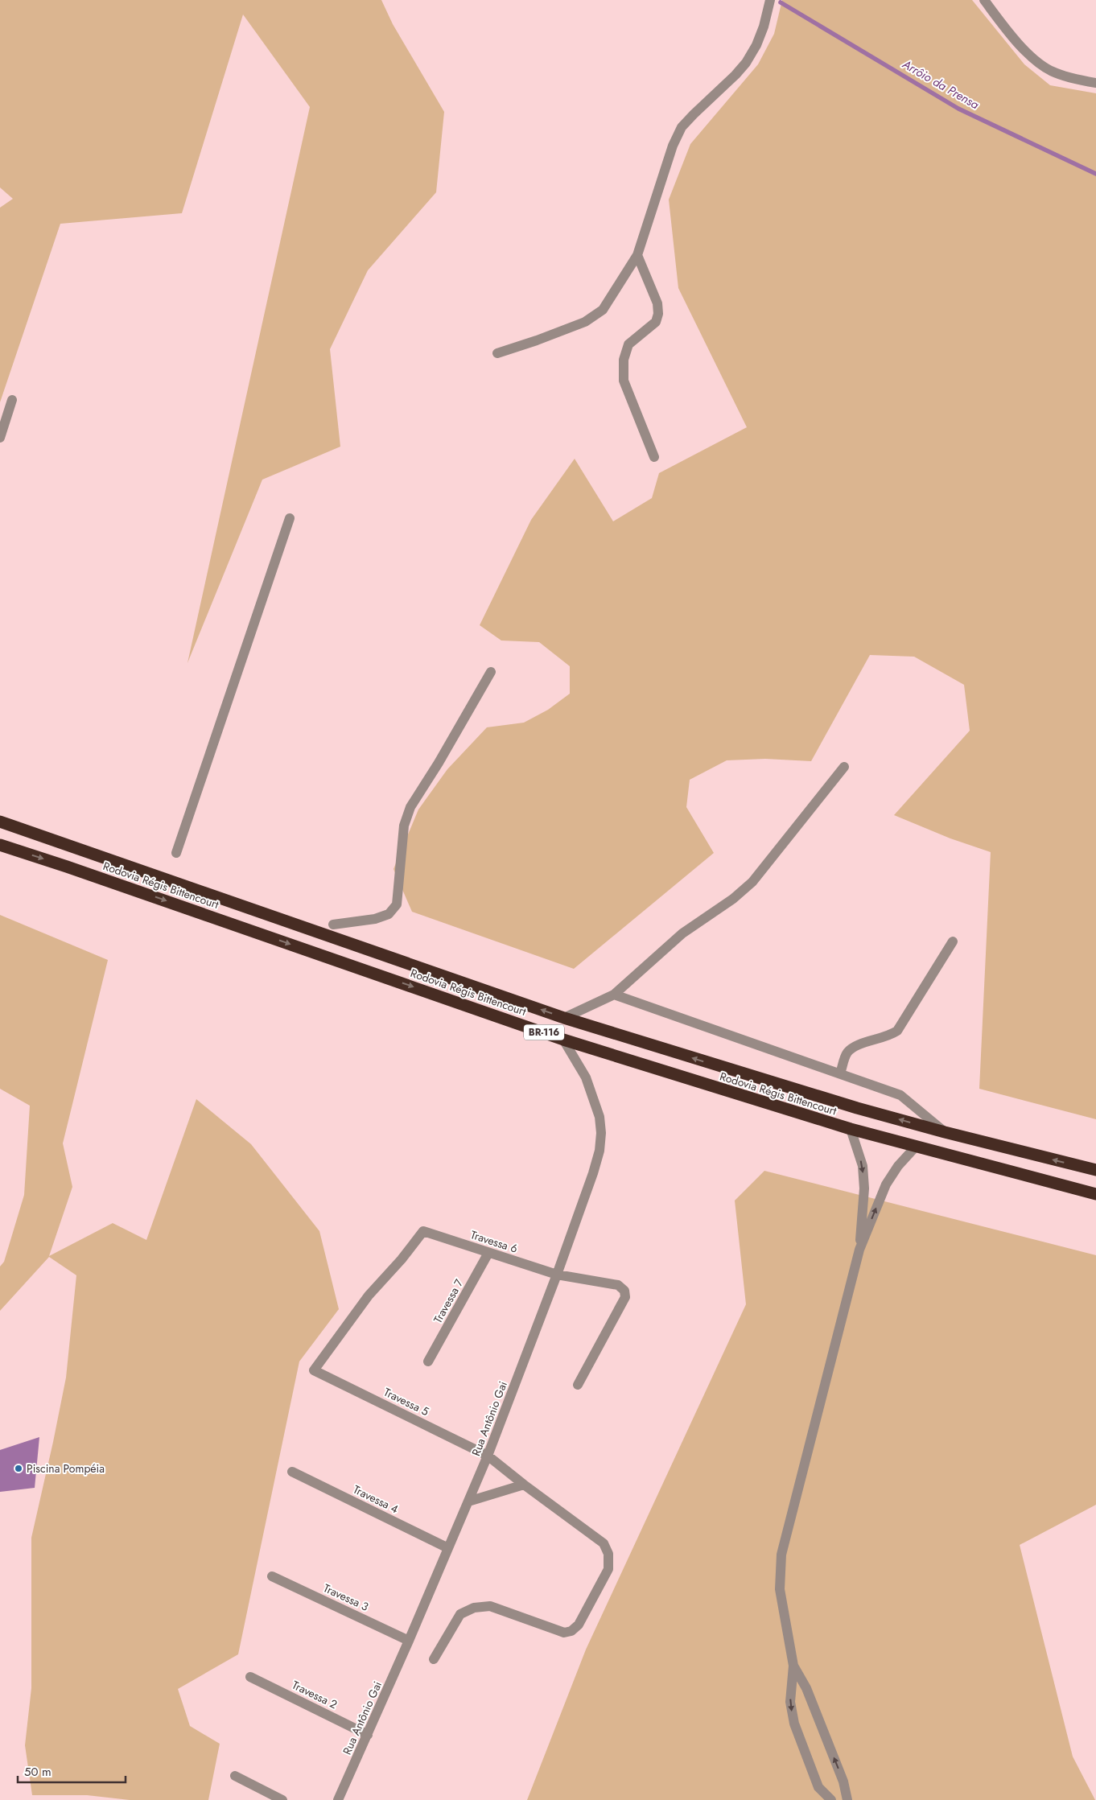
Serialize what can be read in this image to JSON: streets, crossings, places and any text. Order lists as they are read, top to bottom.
{
  "streets": {
    "highway": ["Rodovia Régis Bittencourt", "BR-116"],
    "street": [
      "Travessa 6",
      "Travessa 7",
      "Travessa 5",
      "Rua Antônio Gai",
      "Travessa 4",
      "Travessa 3",
      "Travessa 2"
    ]
  },
  "crossings": [
    ["Rodovia Régis Bittencourt", "Rua Antônio Gai"],
    ["Travessa 6", "Travessa 7"],
    ["Travessa 6", "Travessa 5"],
    ["Travessa 6", "Rua Antônio Gai"],
    ["Travessa 5", "Rua Antônio Gai"],
    ["Rua Antônio Gai", "Travessa 4"],
    ["Rua Antônio Gai", "Travessa 3"],
    ["Rua Antônio Gai", "Travessa 2"]
  ],
  "water": ["Arrôio da Prensa"],
  "places": ["Piscina Pompéia"],
  "scale_bar": "50 m"
}
